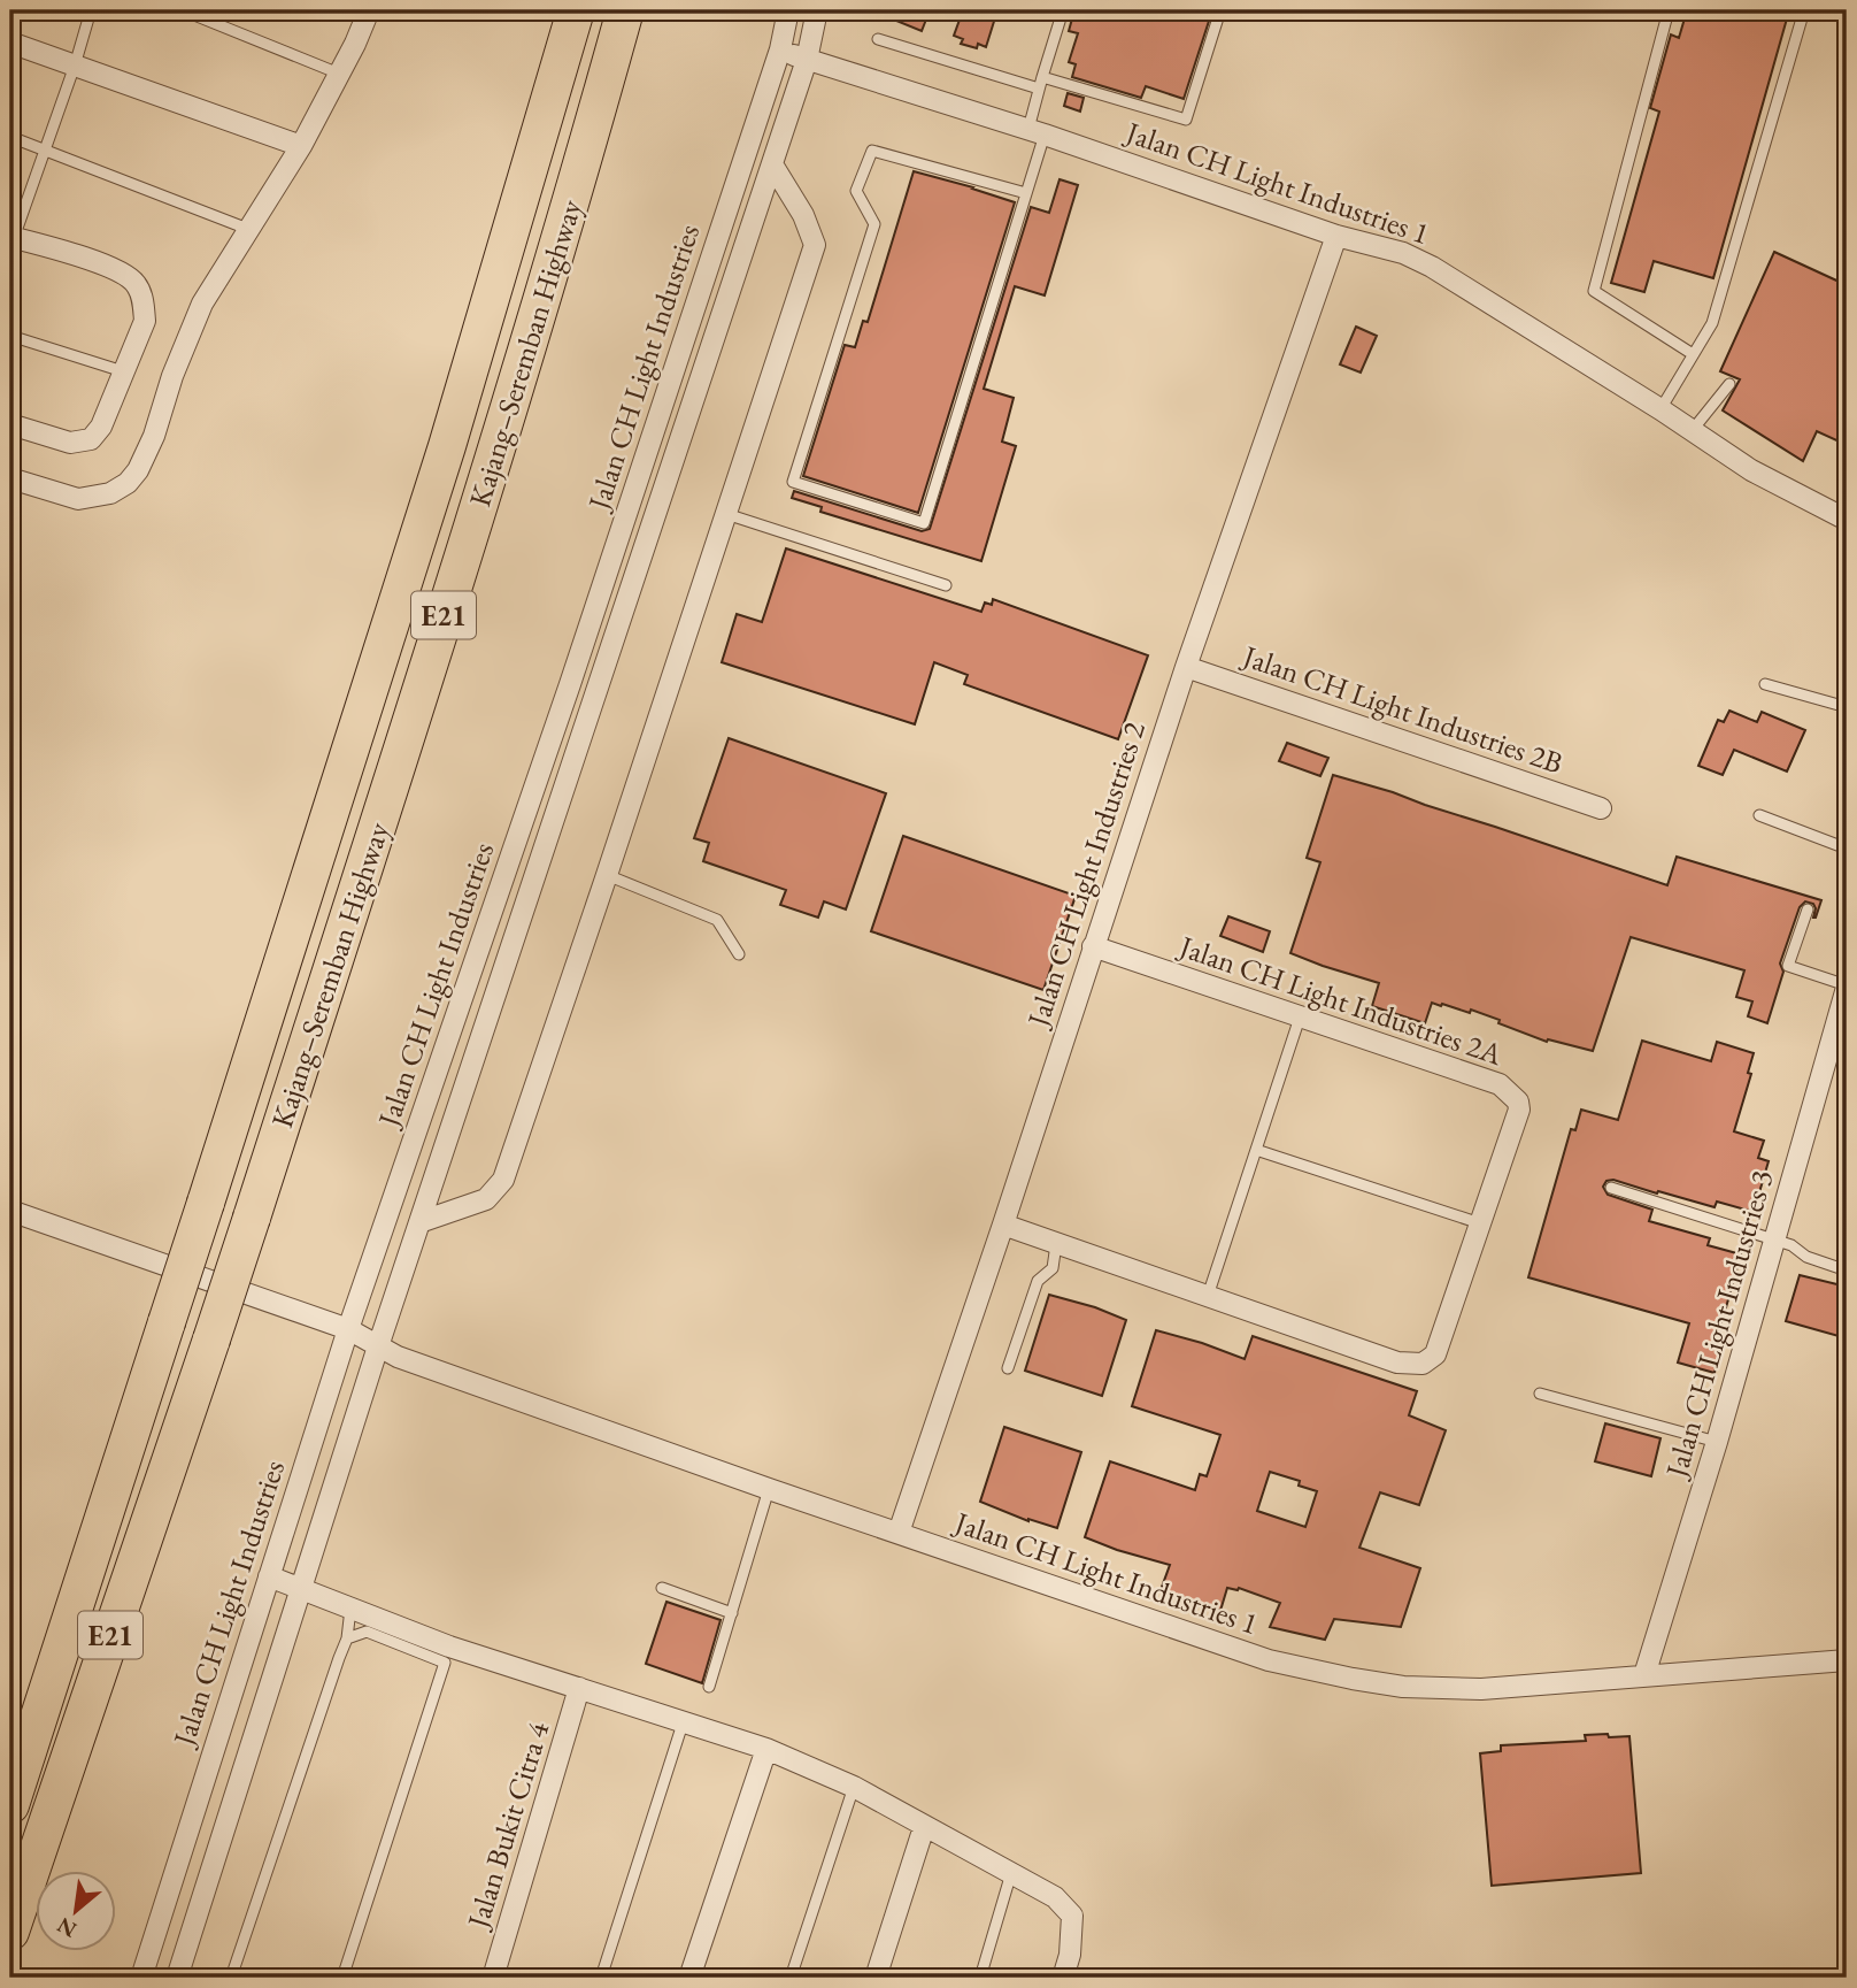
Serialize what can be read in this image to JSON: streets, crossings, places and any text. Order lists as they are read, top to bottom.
{
  "streets": {
    "highway": ["Kajang–Seremban Highway", "E21"],
    "street": [
      "Jalan CH Light Industries 1",
      "Jalan CH Light Industries",
      "Jalan CH Light Industries 2B",
      "Jalan CH Light Industries 2",
      "Jalan CH Light Industries 2A",
      "Jalan CH Light Industries 3",
      "Jalan Bukit Citra 4"
    ]
  },
  "crossings": [
    ["Jalan CH Light Industries 1", "Jalan CH Light Industries"],
    ["Jalan CH Light Industries 1", "Jalan CH Light Industries 2"],
    ["Jalan CH Light Industries 1", "Jalan CH Light Industries 3"],
    ["Jalan CH Light Industries 2B", "Jalan CH Light Industries 2"],
    ["Jalan CH Light Industries 2", "Jalan CH Light Industries 2A"]
  ],
  "north": "bottom left"
}
